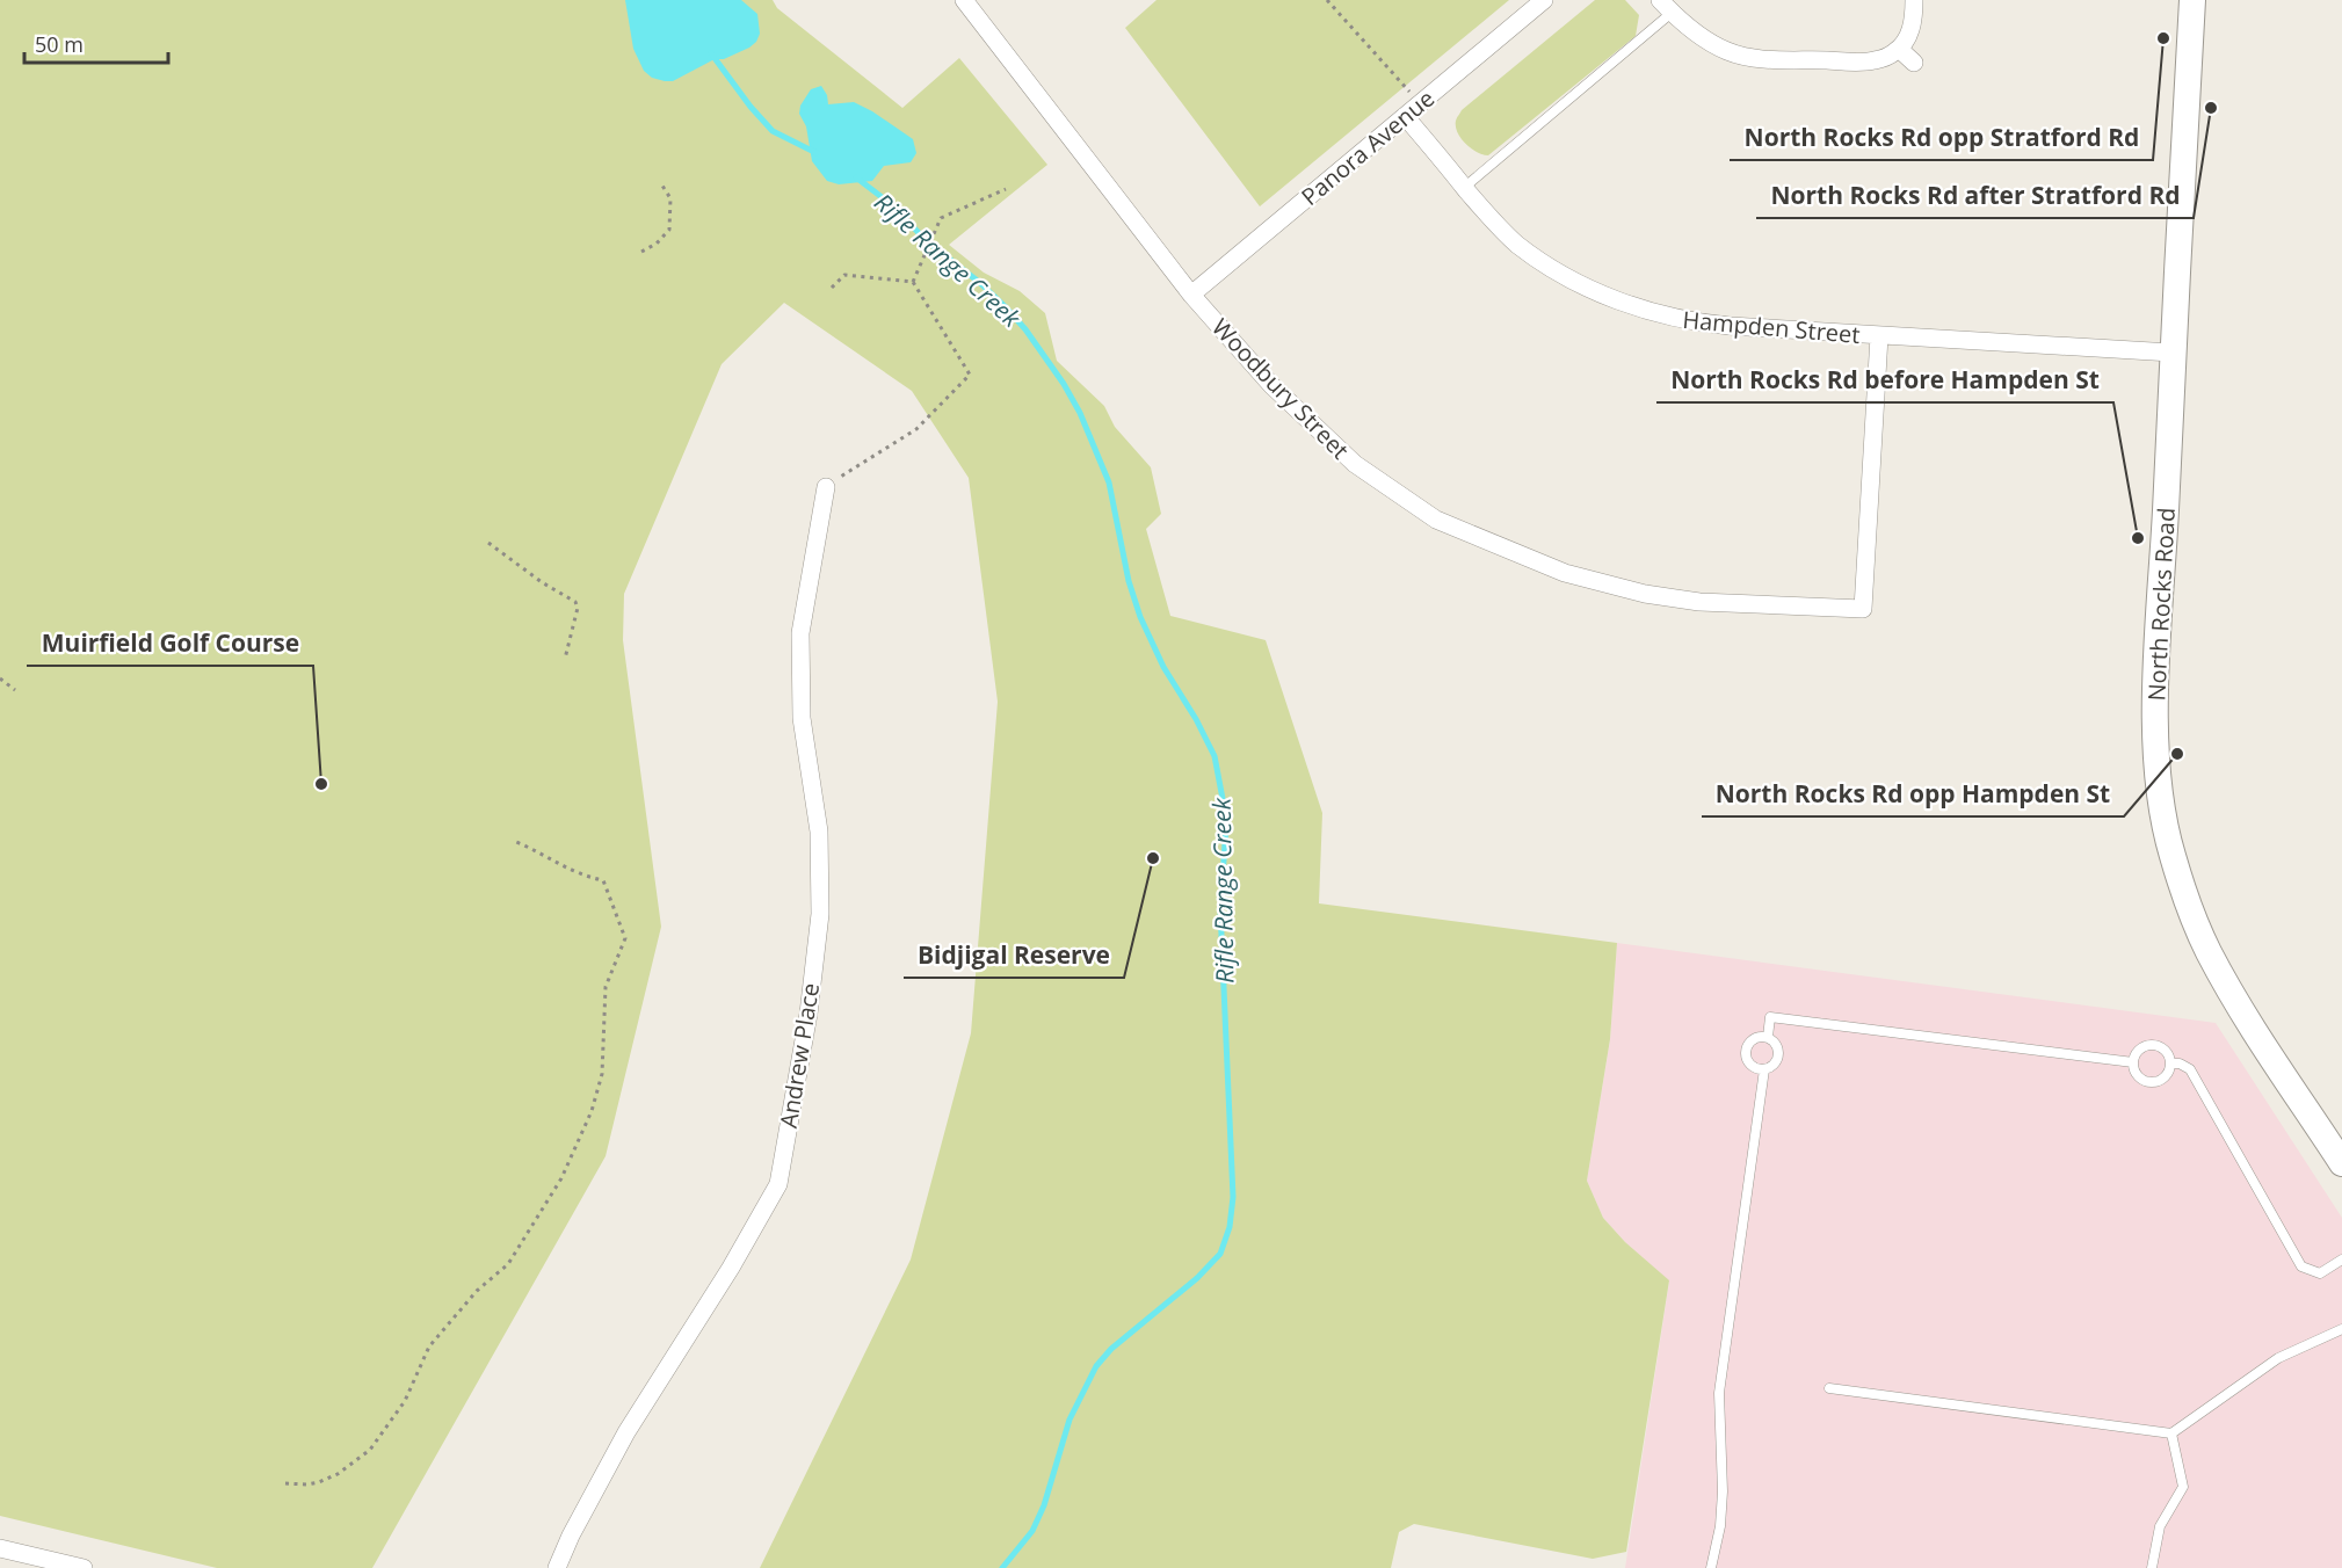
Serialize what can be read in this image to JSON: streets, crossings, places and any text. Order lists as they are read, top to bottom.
{
  "streets": {
    "main road": ["North Rocks Road"],
    "street": [
      "Panora Avenue",
      "Hampden Street",
      "Woodbury Street",
      "Andrew Place"
    ]
  },
  "crossings": [
    ["Panora Avenue", "Hampden Street"],
    ["Panora Avenue", "Woodbury Street"],
    ["Hampden Street", "Woodbury Street"],
    ["Hampden Street", "North Rocks Road"]
  ],
  "water": ["Rifle Range Creek"],
  "places": [
    "North Rocks Rd opp Stratford Rd",
    "North Rocks Rd after Stratford Rd",
    "North Rocks Rd before Hampden St",
    "North Rocks Rd opp Hampden St",
    "Muirfield Golf Course",
    "Bidjigal Reserve"
  ],
  "scale_bar": "50 m"
}
